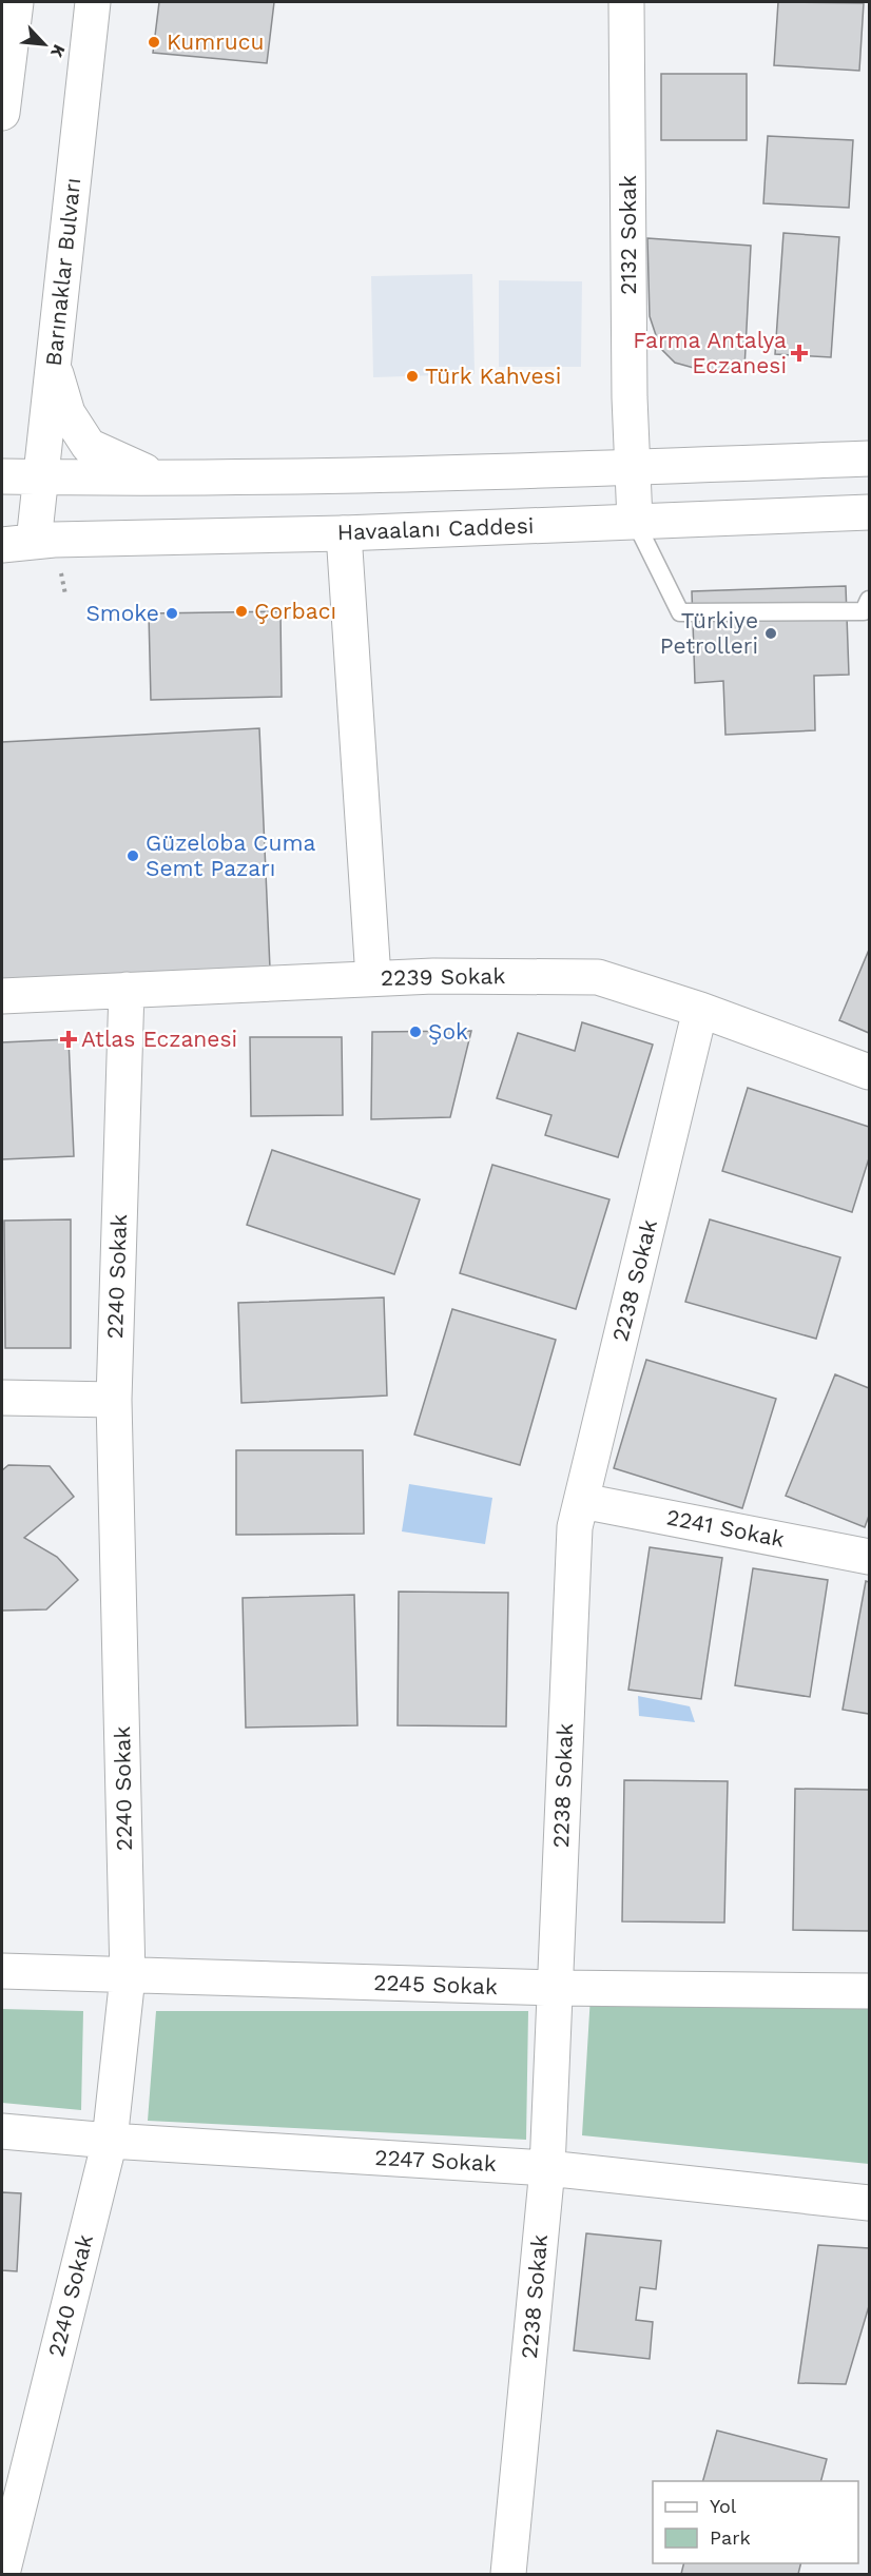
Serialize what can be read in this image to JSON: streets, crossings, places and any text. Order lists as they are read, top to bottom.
{
  "streets": {
    "street": [
      "2132 Sokak",
      "Barınaklar Bulvarı",
      "Havaalanı Caddesi",
      "2239 Sokak",
      "2240 Sokak",
      "2238 Sokak",
      "2241 Sokak",
      "2245 Sokak",
      "2247 Sokak"
    ]
  },
  "crossings": [
    ["2132 Sokak", "Havaalanı Caddesi"],
    ["Barınaklar Bulvarı", "Havaalanı Caddesi"],
    ["2239 Sokak", "2240 Sokak"],
    ["2239 Sokak", "2238 Sokak"],
    ["2240 Sokak", "2245 Sokak"],
    ["2240 Sokak", "2247 Sokak"],
    ["2238 Sokak", "2241 Sokak"],
    ["2238 Sokak", "2245 Sokak"],
    ["2238 Sokak", "2247 Sokak"]
  ],
  "places": {
    "other": [
      "Kumrucu",
      "Türk Kahvesi",
      "Çorbacı",
      "Smoke",
      "Türkiye Petrolleri",
      "Güzeloba Cuma Semt Pazarı",
      "Şok"
    ],
    "health": ["Farma Antalya Eczanesi", "Atlas Eczanesi"]
  },
  "legend": ["Yol", "Park"],
  "north": "bottom right"
}
